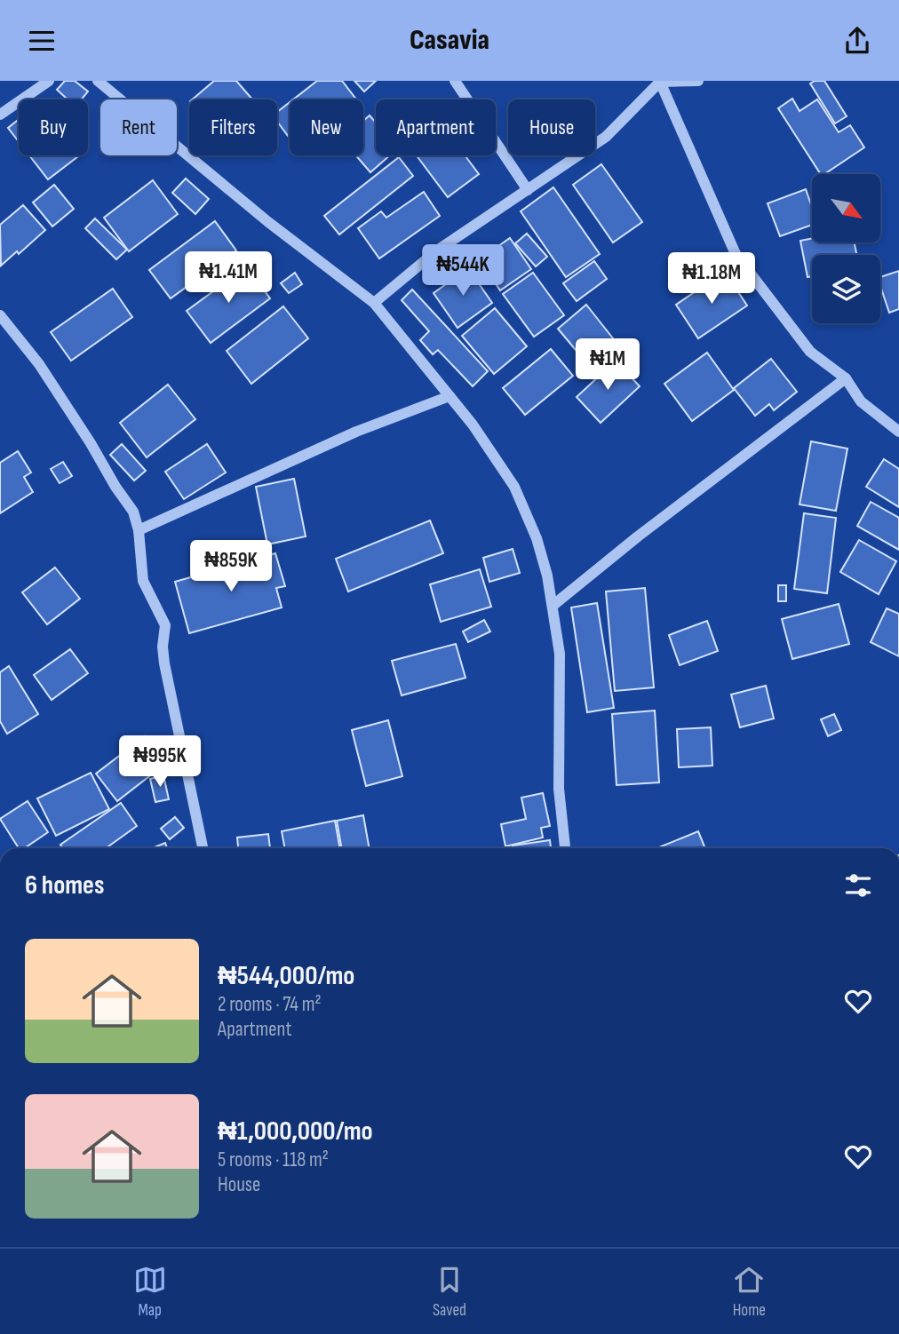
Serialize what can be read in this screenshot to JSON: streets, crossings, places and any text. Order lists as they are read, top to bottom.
{
  "north": "bottom right",
  "page": {
    "header": "Casavia",
    "chip": [
      "Buy",
      "Rent",
      "Filters",
      "New",
      "Apartment",
      "House"
    ],
    "price": [
      "₦544K",
      "₦1.41M",
      "₦1.18M",
      "₦1M",
      "₦859K",
      "₦995K"
    ],
    "heading": "6 homes",
    "list": [
      {
        "name": "₦544,000/mo",
        "note": "2 rooms · 74 m² · Apartment"
      },
      {
        "name": "₦1,000,000/mo",
        "note": "5 rooms · 118 m² · House"
      }
    ],
    "tabs": ["Map", "Saved", "Home"]
  }
}
